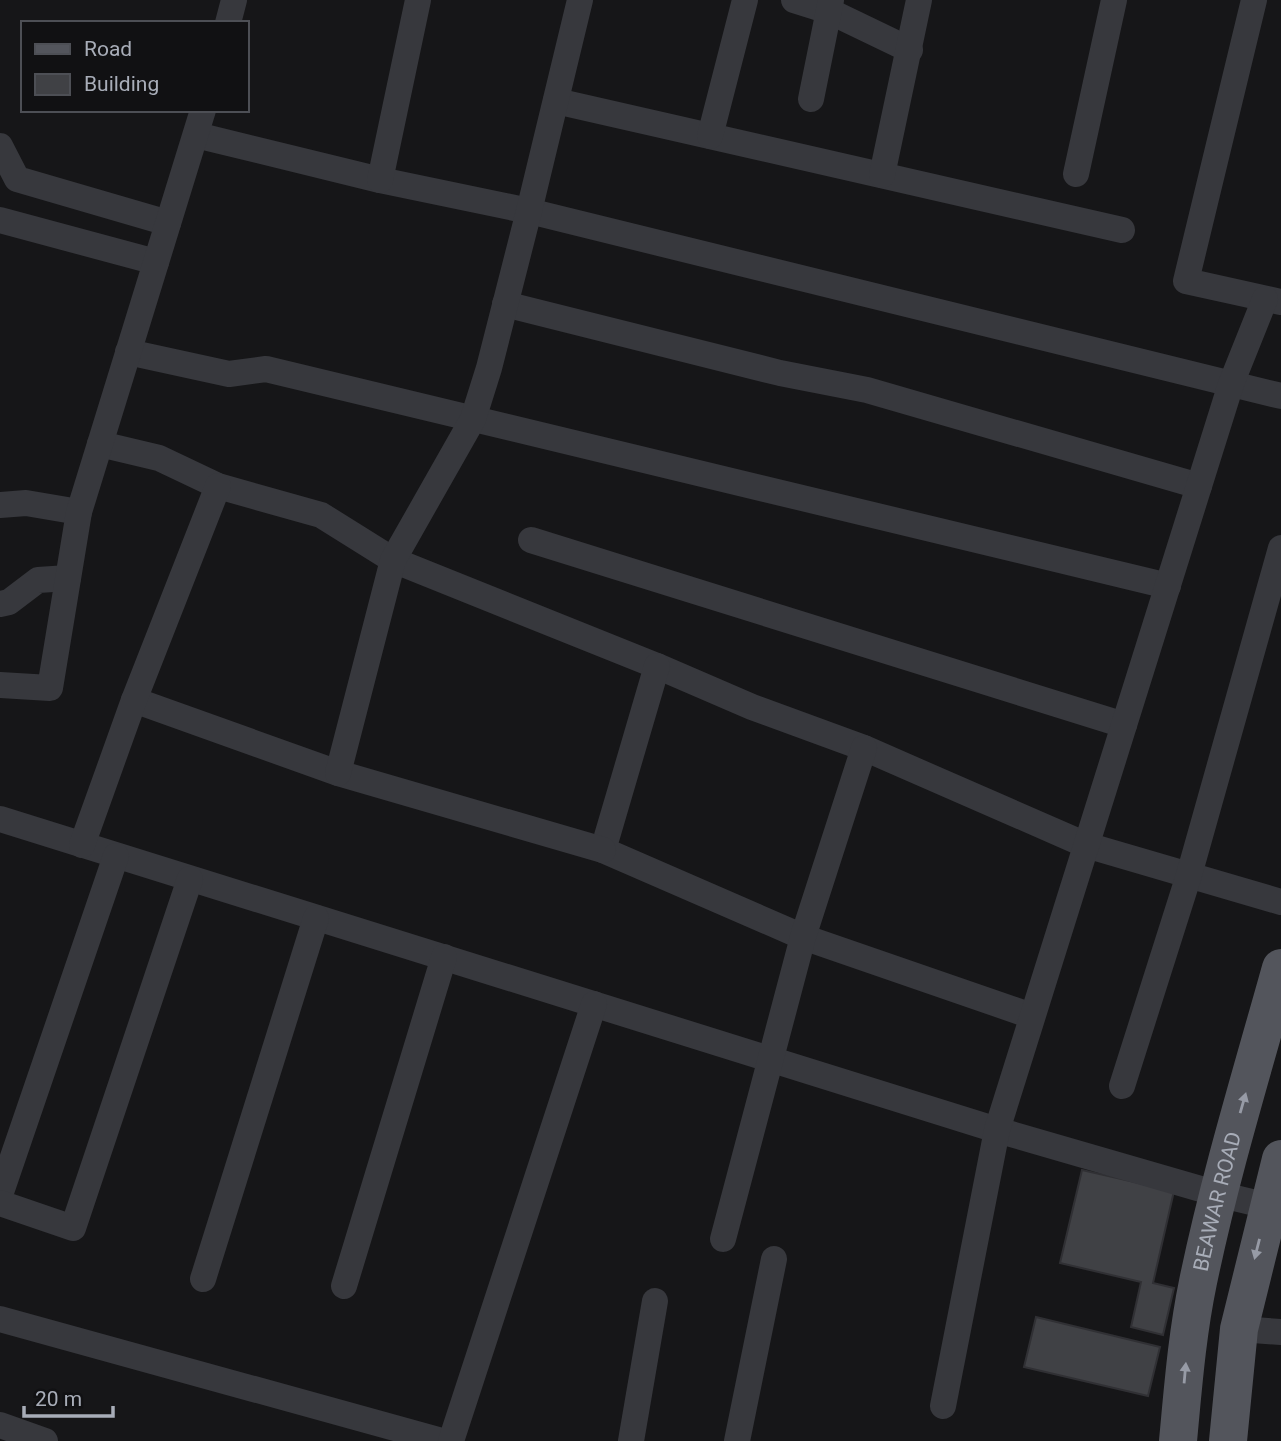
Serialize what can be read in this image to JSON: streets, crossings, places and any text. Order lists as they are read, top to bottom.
{
  "streets": {
    "main road": ["BEAWAR ROAD"]
  },
  "legend": ["Road", "Building"],
  "scale_bar": "20 m"
}
